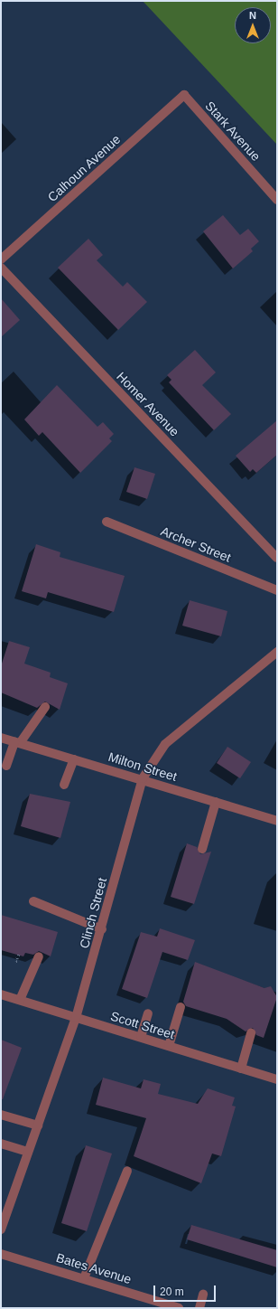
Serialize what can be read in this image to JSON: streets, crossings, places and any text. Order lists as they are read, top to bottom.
{
  "streets": {
    "street": [
      "Stark Avenue",
      "Calhoun Avenue",
      "Homer Avenue",
      "Archer Street",
      "Milton Street",
      "Clinch Street",
      "Scott Street",
      "Bates Avenue"
    ]
  },
  "crossings": [
    ["Stark Avenue", "Calhoun Avenue"],
    ["Milton Street", "Clinch Street"],
    ["Clinch Street", "Scott Street"]
  ],
  "scale_bar": "20 m",
  "north": "top"
}
